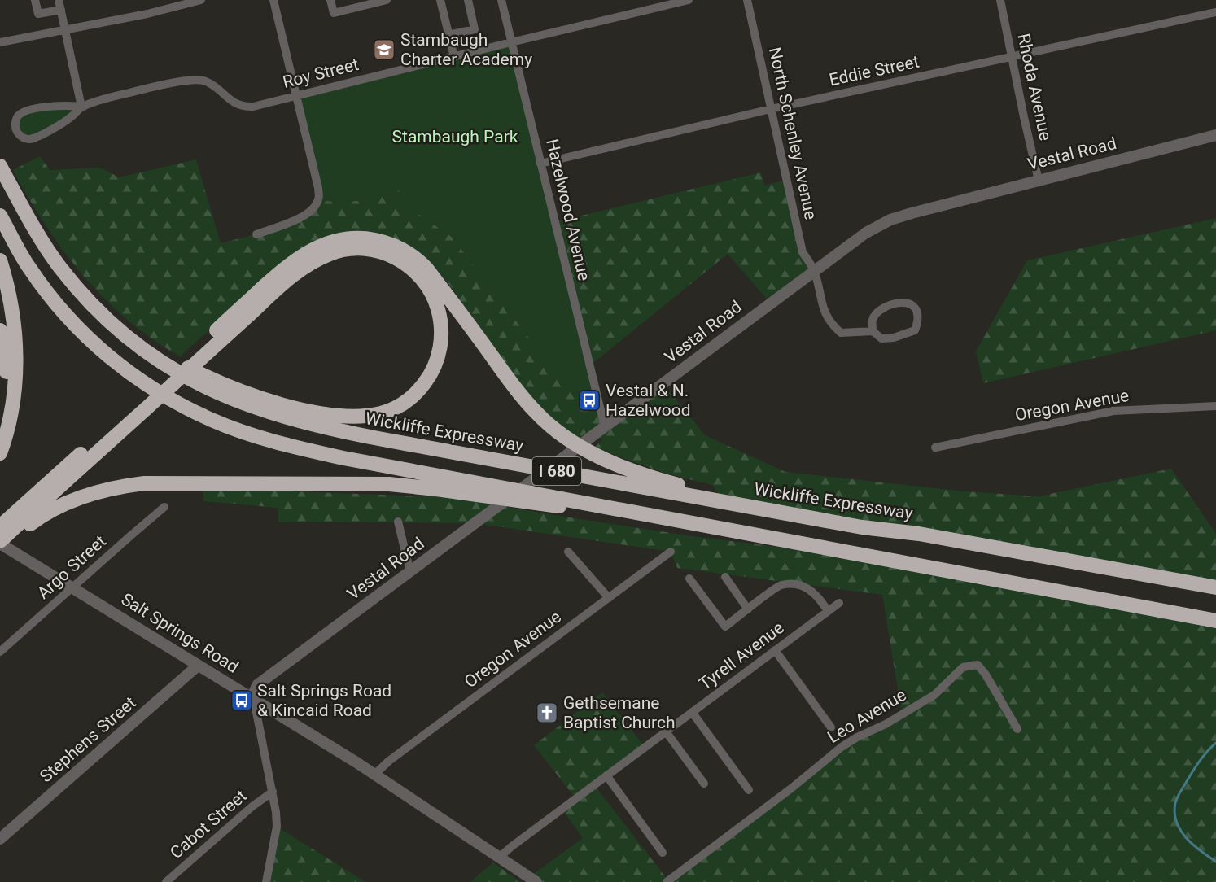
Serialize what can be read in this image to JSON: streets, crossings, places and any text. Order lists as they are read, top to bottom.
{
  "streets": {
    "highway": ["Wickliffe Expressway", "I 680"],
    "street": [
      "Eddie Street",
      "Roy Street",
      "Rhoda Avenue",
      "North Schenley Avenue",
      "Vestal Road",
      "Hazelwood Avenue",
      "Oregon Avenue",
      "Argo Street",
      "Salt Springs Road",
      "Tyrell Avenue",
      "Leo Avenue",
      "Stephens Street",
      "Cabot Street"
    ]
  },
  "crossings": [
    ["Eddie Street", "Rhoda Avenue"],
    ["Eddie Street", "North Schenley Avenue"],
    ["Eddie Street", "Hazelwood Avenue"],
    ["Roy Street", "Hazelwood Avenue"],
    ["Rhoda Avenue", "Vestal Road"],
    ["North Schenley Avenue", "Vestal Road"],
    ["Vestal Road", "Hazelwood Avenue"],
    ["Vestal Road", "Salt Springs Road"],
    ["Oregon Avenue", "Salt Springs Road"],
    ["Argo Street", "Salt Springs Road"],
    ["Salt Springs Road", "Tyrell Avenue"],
    ["Salt Springs Road", "Stephens Street"]
  ],
  "parks": ["Stambaugh Park"],
  "places": {
    "school or university": ["Stambaugh Charter Academy"],
    "bus stop": ["Vestal & N. Hazelwood", "Salt Springs Road & Kincaid Road"],
    "church": ["Gethsemane Baptist Church"]
  }
}
